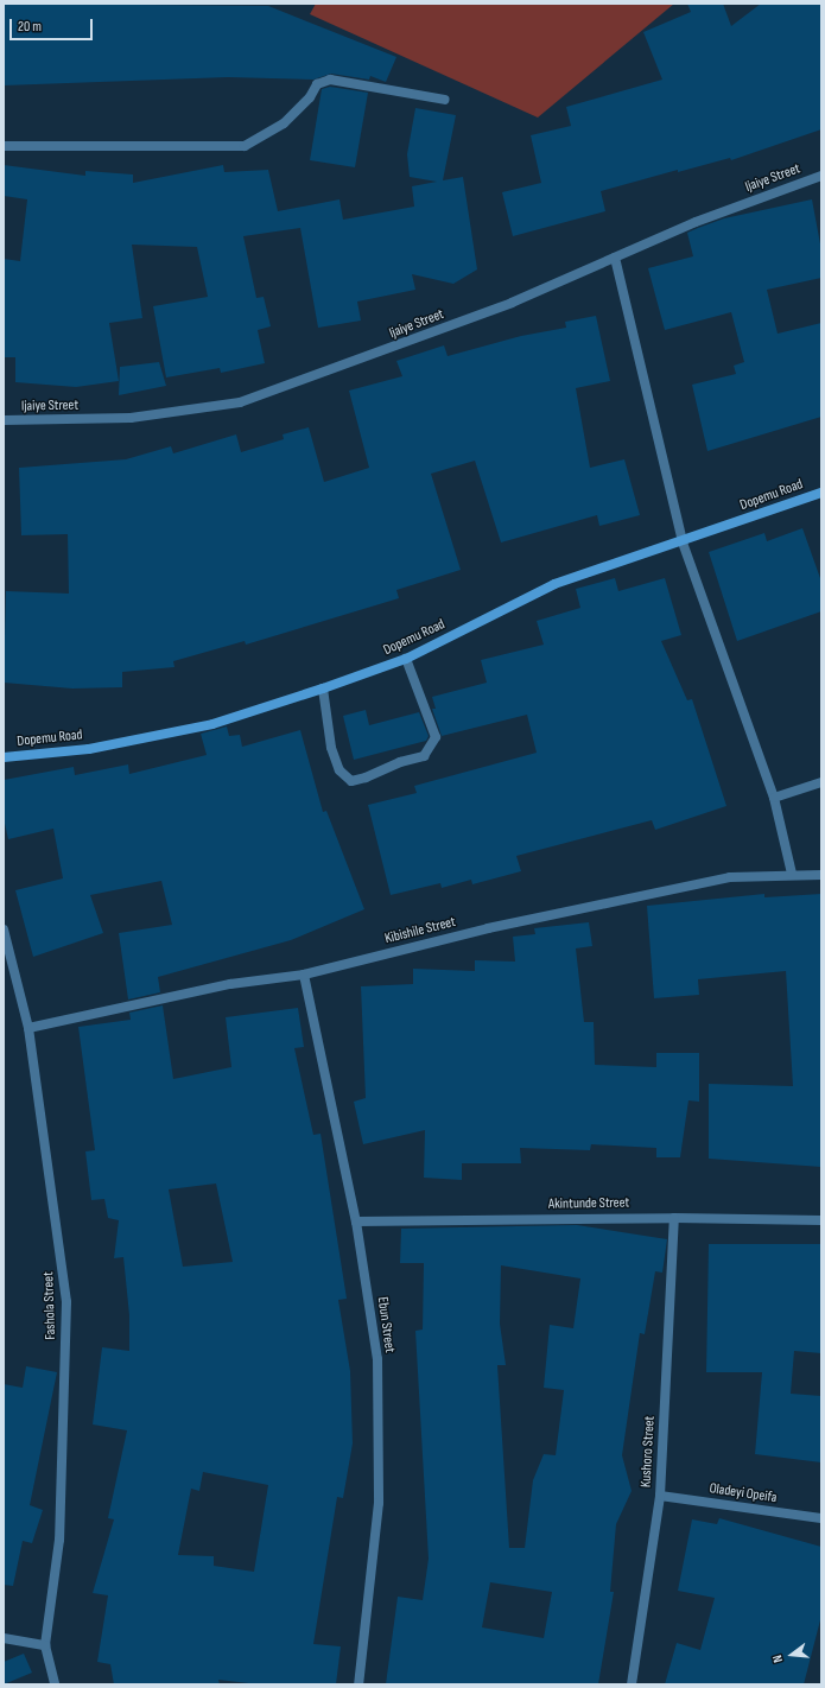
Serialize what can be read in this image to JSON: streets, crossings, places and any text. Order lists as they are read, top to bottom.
{
  "streets": {
    "main road": ["Dopemu Road"],
    "street": [
      "Ijaiye Street",
      "Kibishile Street",
      "Akintunde Street",
      "Fashola Street",
      "Ebun Street",
      "Kushoro Street",
      "Oladeyi Opeifa"
    ]
  },
  "crossings": [
    ["Kibishile Street", "Fashola Street"],
    ["Kibishile Street", "Ebun Street"],
    ["Akintunde Street", "Ebun Street"],
    ["Akintunde Street", "Kushoro Street"],
    ["Kushoro Street", "Oladeyi Opeifa"]
  ],
  "scale_bar": "20 m",
  "north": "left"
}
